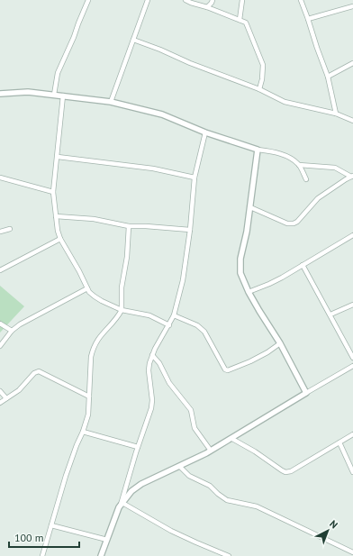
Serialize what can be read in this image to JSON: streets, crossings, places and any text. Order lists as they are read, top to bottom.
{
  "scale_bar": "100 m",
  "north": "top right"
}
